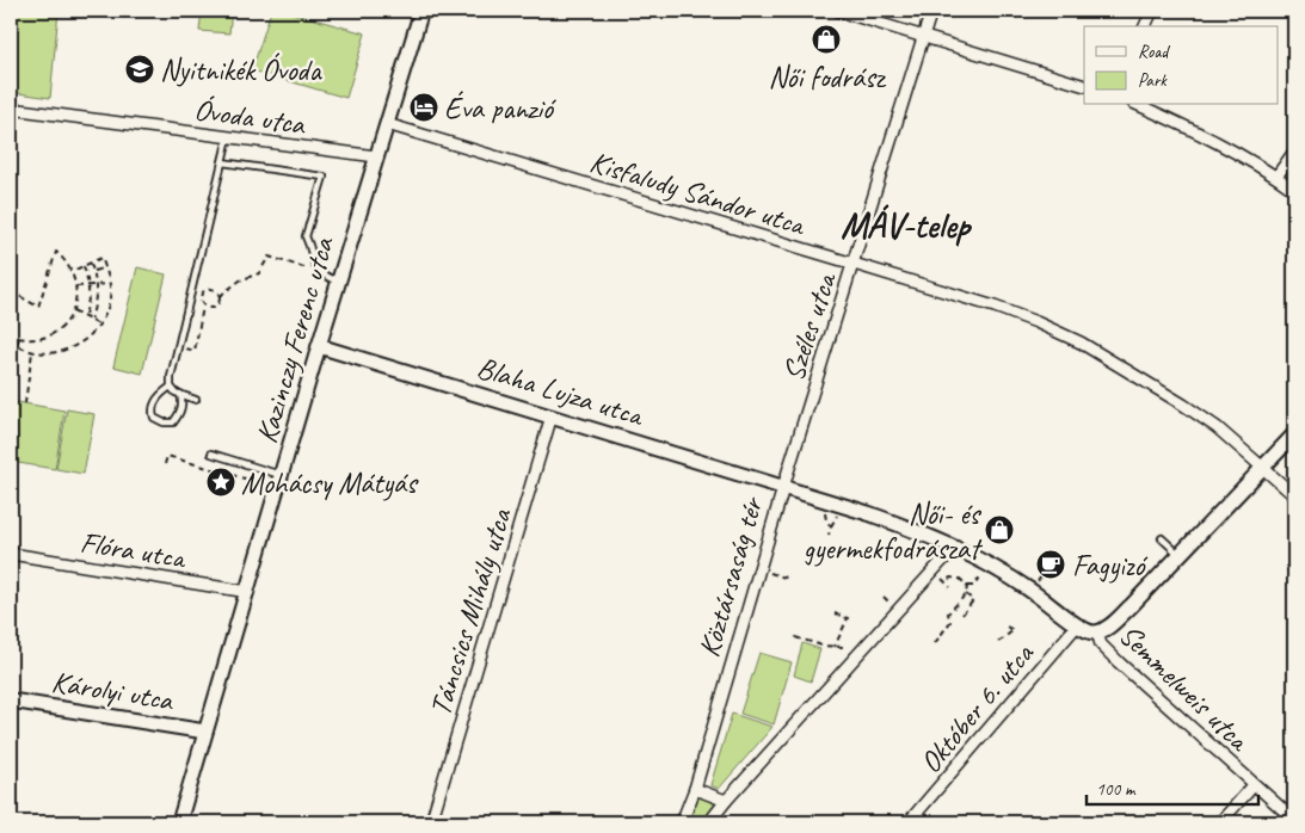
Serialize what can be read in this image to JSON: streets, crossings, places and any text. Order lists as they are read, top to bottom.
{
  "streets": {
    "street": [
      "Óvoda utca",
      "Kisfaludy Sándor utca",
      "Széles utca",
      "Kazinczy Ferenc utca",
      "Blaha Lujza utca",
      "Flóra utca",
      "Köztársaság tér",
      "Táncsics Mihály utca",
      "Semmelweis utca",
      "Károlyi utca",
      "Október 6. utca"
    ]
  },
  "crossings": [
    ["Óvoda utca", "Kazinczy Ferenc utca"],
    ["Kisfaludy Sándor utca", "Széles utca"],
    ["Kisfaludy Sándor utca", "Kazinczy Ferenc utca"],
    ["Széles utca", "Blaha Lujza utca"],
    ["Széles utca", "Köztársaság tér"],
    ["Kazinczy Ferenc utca", "Blaha Lujza utca"],
    ["Kazinczy Ferenc utca", "Flóra utca"],
    ["Kazinczy Ferenc utca", "Károlyi utca"],
    ["Blaha Lujza utca", "Köztársaság tér"],
    ["Blaha Lujza utca", "Táncsics Mihály utca"],
    ["Köztársaság tér", "Október 6. utca"]
  ],
  "districts": ["MÁV-telep"],
  "places": {
    "shop": ["Női fodrász", "Női- és gyermekfodrászat"],
    "school or university": ["Nyitnikék Óvoda"],
    "hotel": ["Éva panzió"],
    "place": ["Mohácsy Mátyás"],
    "cafe": ["Fagyizó"]
  },
  "legend": ["Road", "Park"],
  "scale_bar": "100 m"
}
